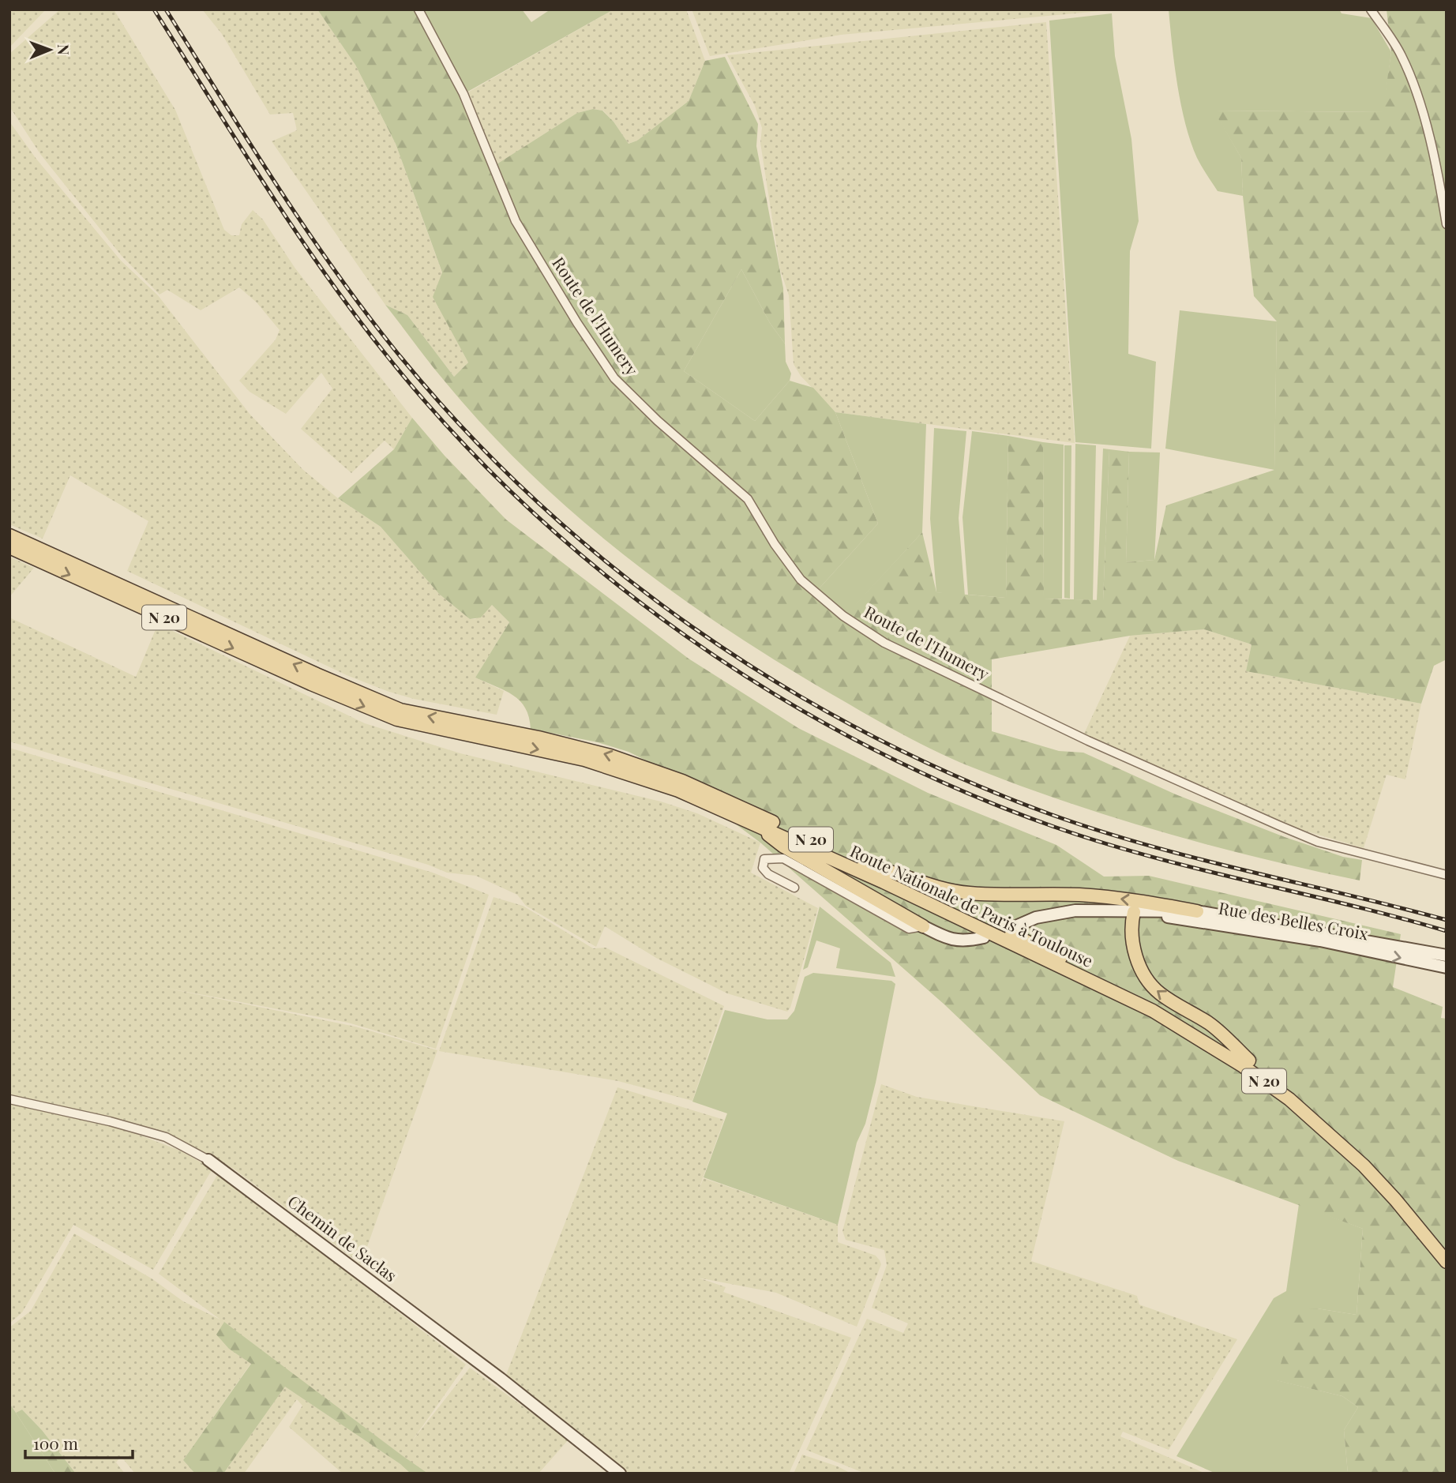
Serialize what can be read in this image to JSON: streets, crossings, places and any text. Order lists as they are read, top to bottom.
{
  "streets": {
    "main road": [
      "N 20",
      "Route Nationale de Paris à Toulouse",
      "Rue des Belles Croix",
      "Chemin de Saclas"
    ],
    "street": ["Route de l'Humery"]
  },
  "scale_bar": "100 m",
  "north": "right"
}
